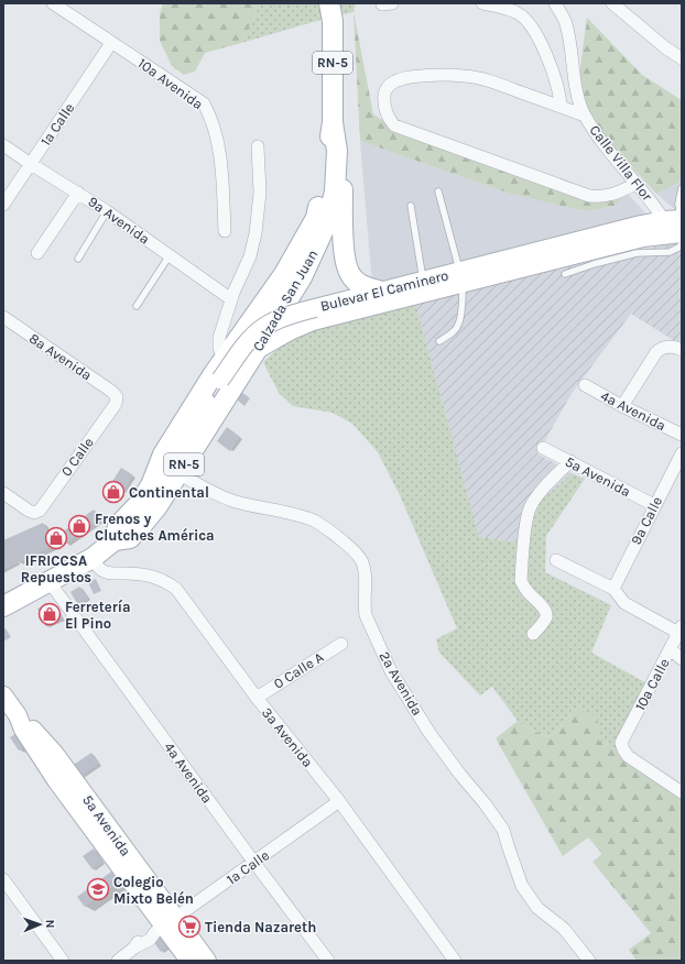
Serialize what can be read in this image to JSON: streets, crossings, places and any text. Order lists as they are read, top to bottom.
{
  "streets": {
    "main road": [
      "RN-5",
      "Bulevar El Caminero",
      "Calzada San Juan",
      "5a Avenida"
    ],
    "street": [
      "10a Avenida",
      "1a Calle",
      "Calle Villa Flor",
      "9a Avenida",
      "8a Avenida",
      "4a Avenida",
      "0 Calle",
      "9a Calle",
      "0 Calle A",
      "2a Avenida",
      "10a Calle",
      "3a Avenida"
    ]
  },
  "crossings": [
    ["RN-5", "Calzada San Juan"],
    ["10a Avenida", "1a Calle"],
    ["1a Calle", "9a Avenida"],
    ["1a Calle", "4a Avenida"],
    ["1a Calle", "5a Avenida"],
    ["1a Calle", "3a Avenida"],
    ["Calle Villa Flor", "Bulevar El Caminero"],
    ["Bulevar El Caminero", "Calzada San Juan"],
    ["Calzada San Juan", "4a Avenida"],
    ["Calzada San Juan", "2a Avenida"],
    ["Calzada San Juan", "3a Avenida"],
    ["8a Avenida", "0 Calle"],
    ["5a Avenida", "9a Calle"],
    ["0 Calle A", "3a Avenida"]
  ],
  "places": {
    "shop": [
      "Continental",
      "Frenos y Clutches América",
      "IFRICCSA Repuestos",
      "Ferretería El Pino"
    ],
    "school or university": ["Colegio Mixto Belén"],
    "supermarket": ["Tienda Nazareth"]
  },
  "north": "right"
}
